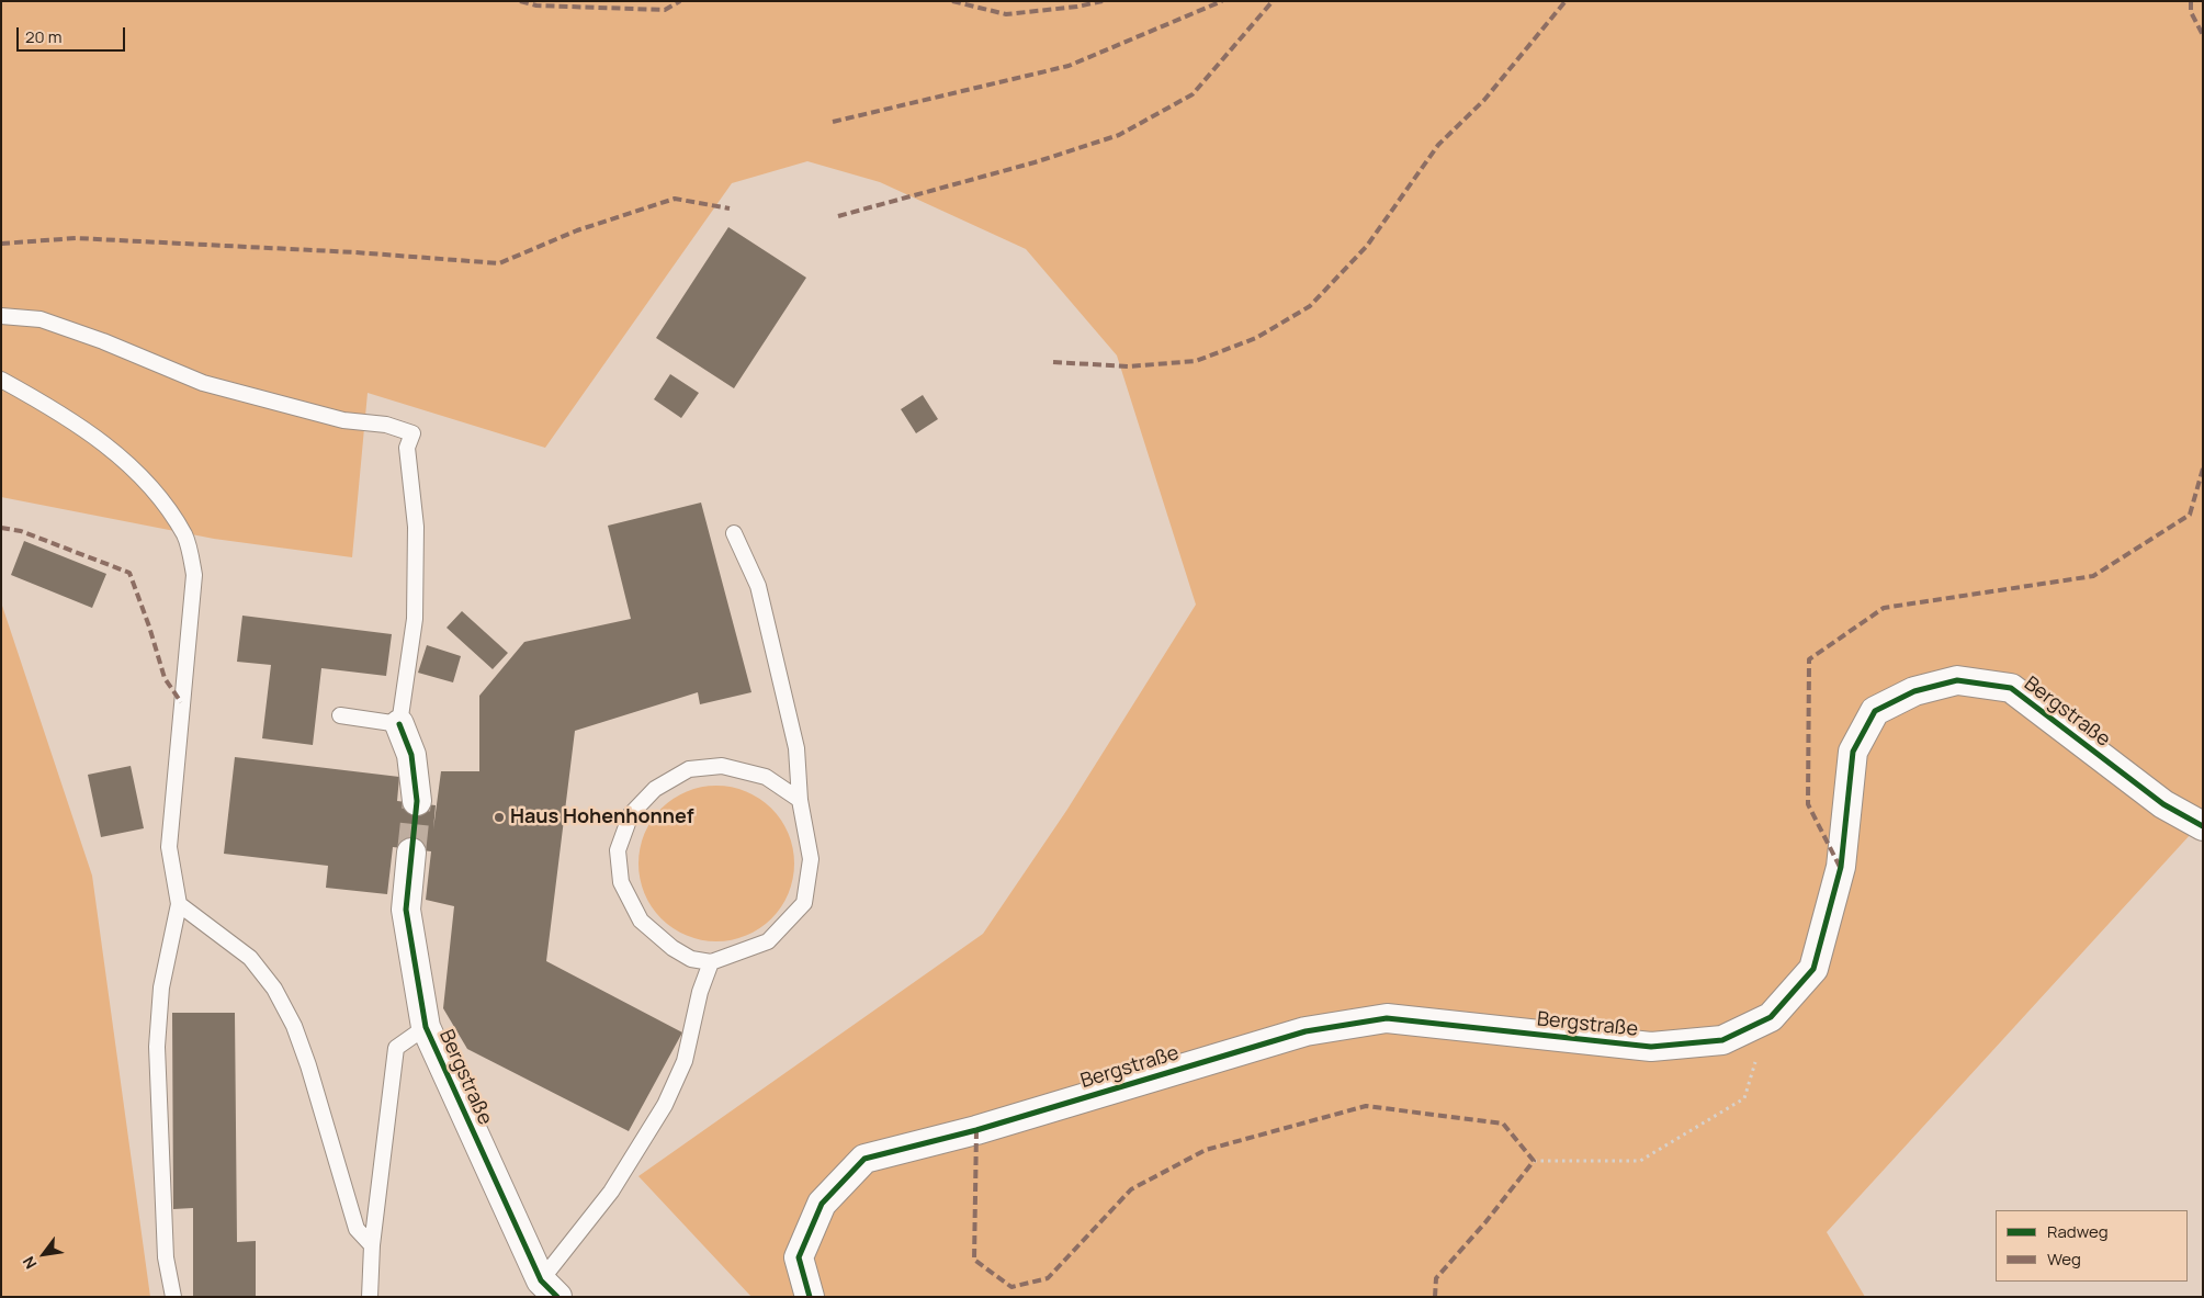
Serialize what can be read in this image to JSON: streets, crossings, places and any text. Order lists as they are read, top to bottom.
{
  "streets": {
    "street": ["Bergstraße"]
  },
  "places": ["Haus Hohenhonnef"],
  "legend": ["Radweg", "Weg"],
  "scale_bar": "20 m",
  "north": "bottom left"
}
